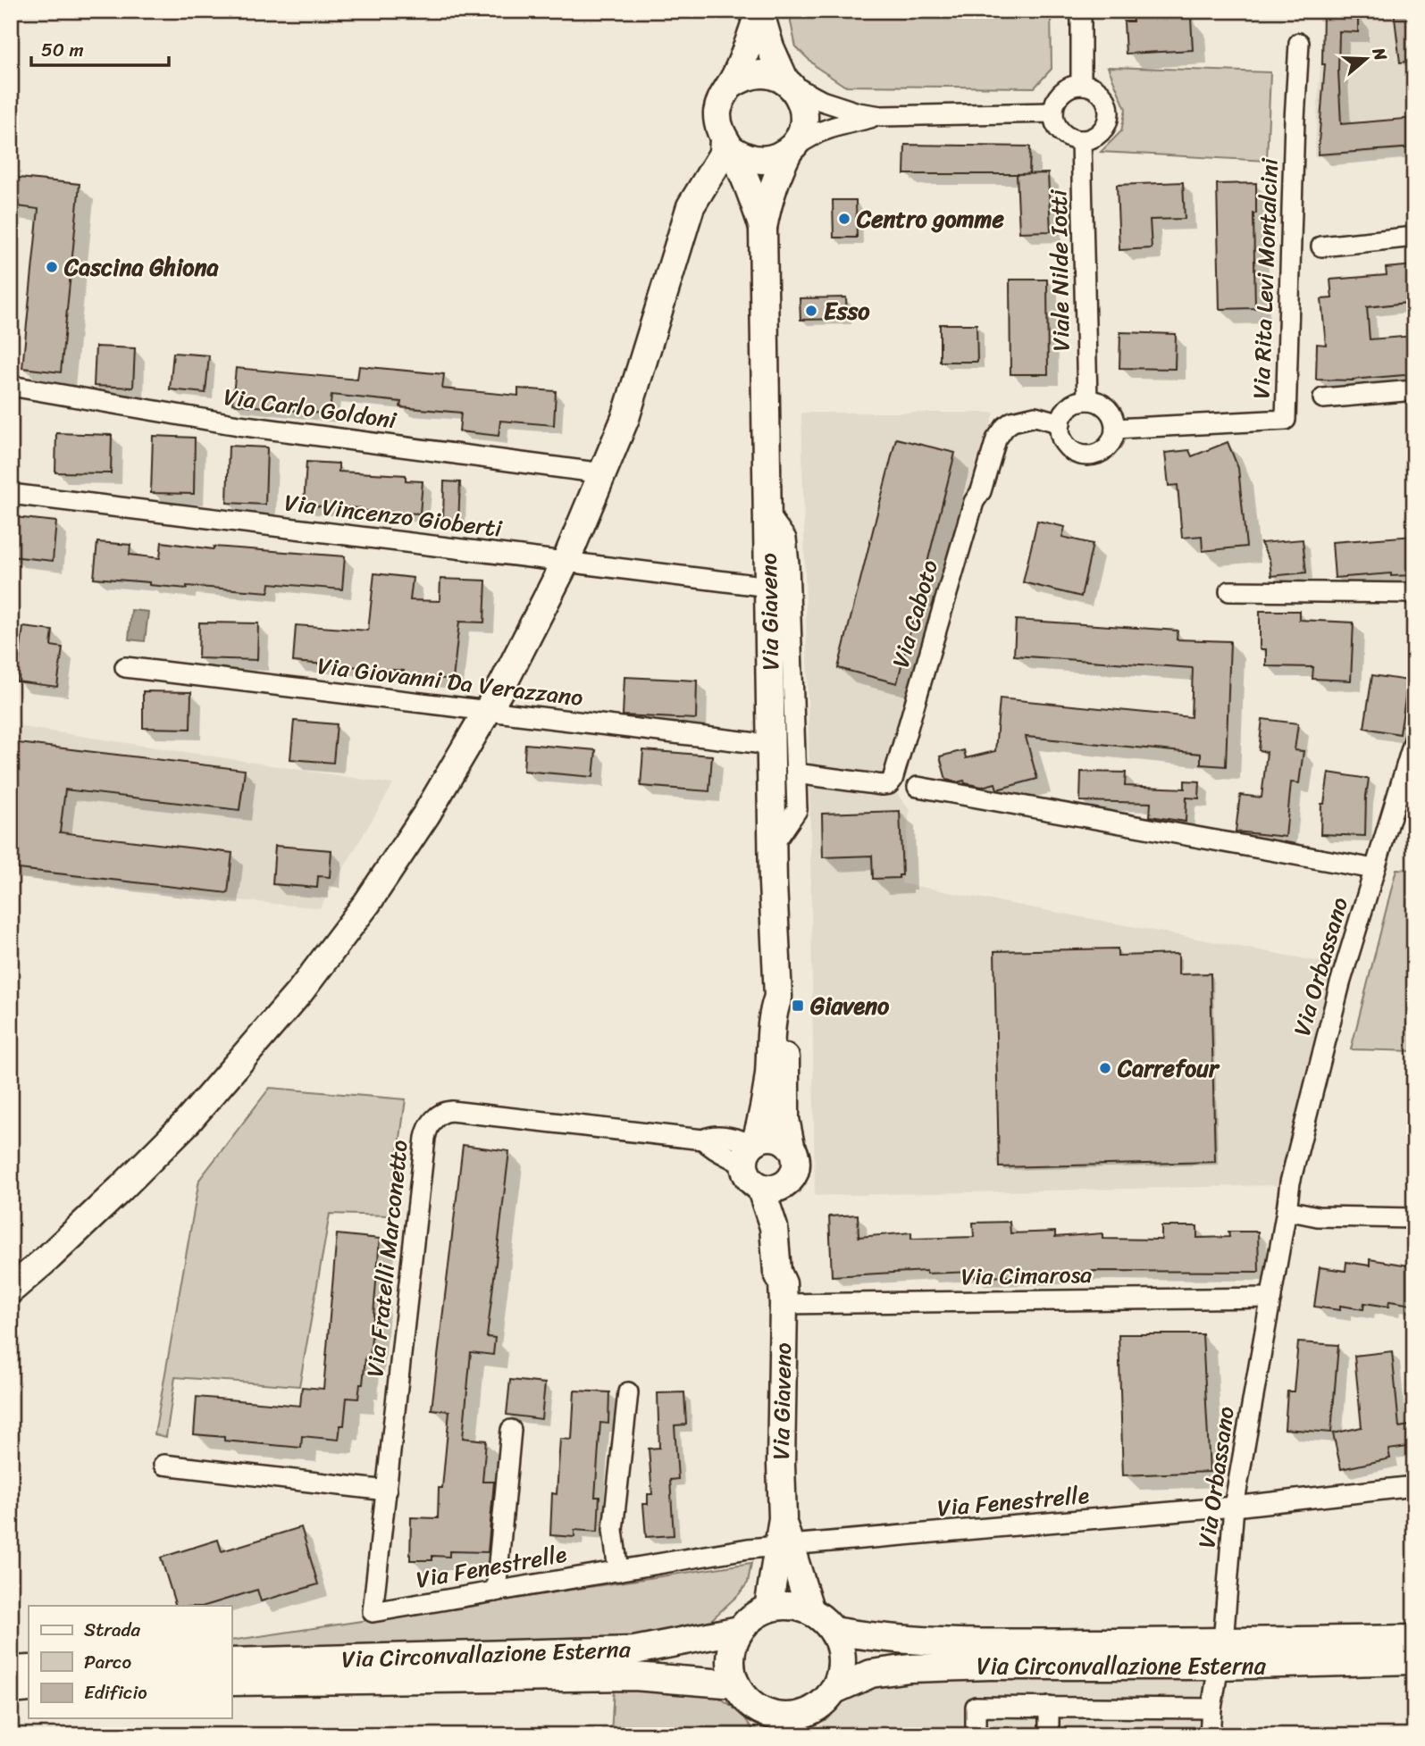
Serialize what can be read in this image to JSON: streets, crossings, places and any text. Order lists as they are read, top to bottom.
{
  "streets": {
    "main road": ["Via Giaveno", "Via Circonvallazione Esterna"],
    "street": [
      "Viale Nilde Iotti",
      "Via Rita Levi Montalcini",
      "Via Carlo Goldoni",
      "Via Vincenzo Gioberti",
      "Via Caboto",
      "Via Giovanni Da Verazzano",
      "Via Orbassano",
      "Via Fratelli Marconetto",
      "Via Cimarosa",
      "Via Fenestrelle"
    ]
  },
  "crossings": [
    ["Viale Nilde Iotti", "Via Rita Levi Montalcini"],
    ["Viale Nilde Iotti", "Via Caboto"],
    ["Via Rita Levi Montalcini", "Via Caboto"],
    ["Via Vincenzo Gioberti", "Via Giaveno"],
    ["Via Giaveno", "Via Giovanni Da Verazzano"],
    ["Via Giaveno", "Via Fratelli Marconetto"],
    ["Via Giaveno", "Via Cimarosa"],
    ["Via Giaveno", "Via Fenestrelle"],
    ["Via Giaveno", "Via Circonvallazione Esterna"],
    ["Via Orbassano", "Via Cimarosa"],
    ["Via Orbassano", "Via Fenestrelle"],
    ["Via Orbassano", "Via Circonvallazione Esterna"],
    ["Via Fratelli Marconetto", "Via Fenestrelle"]
  ],
  "places": {
    "other": [
      "Centro gomme",
      "Cascina Ghiona",
      "Esso",
      "Carrefour"
    ],
    "transit": ["Giaveno"]
  },
  "legend": ["Strada", "Parco", "Edificio"],
  "scale_bar": "50 m",
  "north": "right"
}
